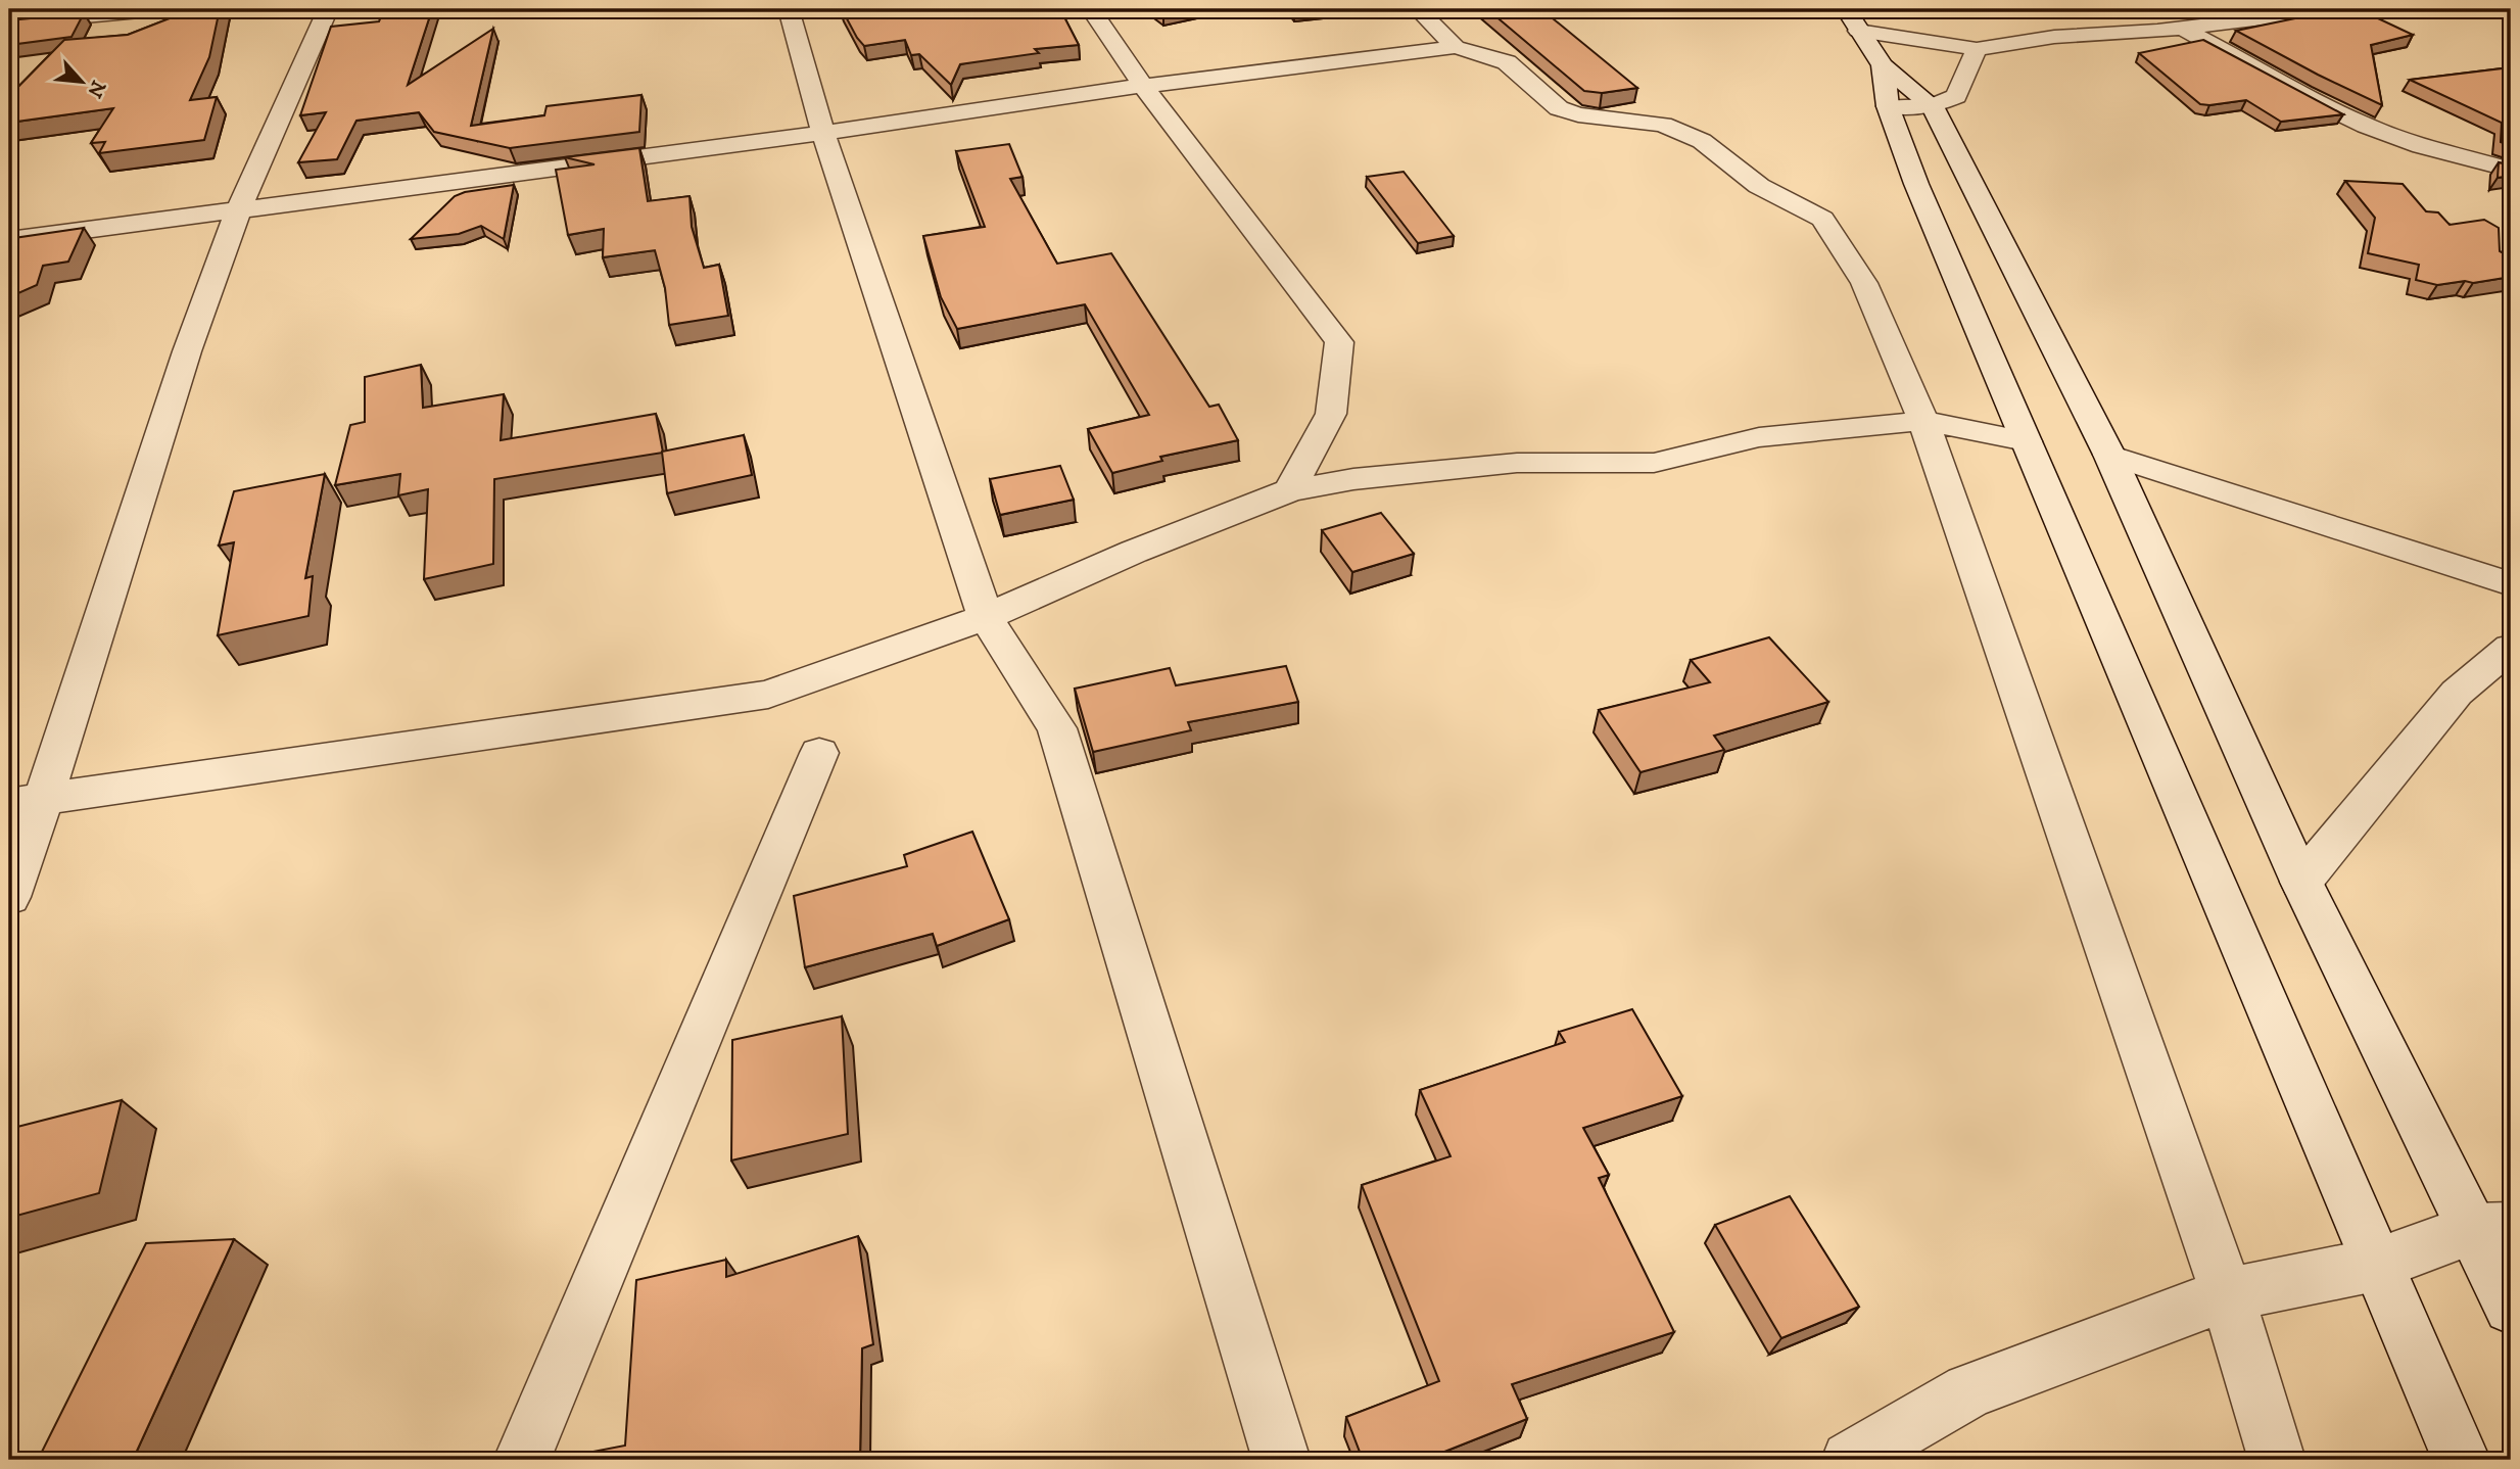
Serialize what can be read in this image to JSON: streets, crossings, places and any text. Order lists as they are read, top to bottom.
{
  "north": "bottom right"
}
